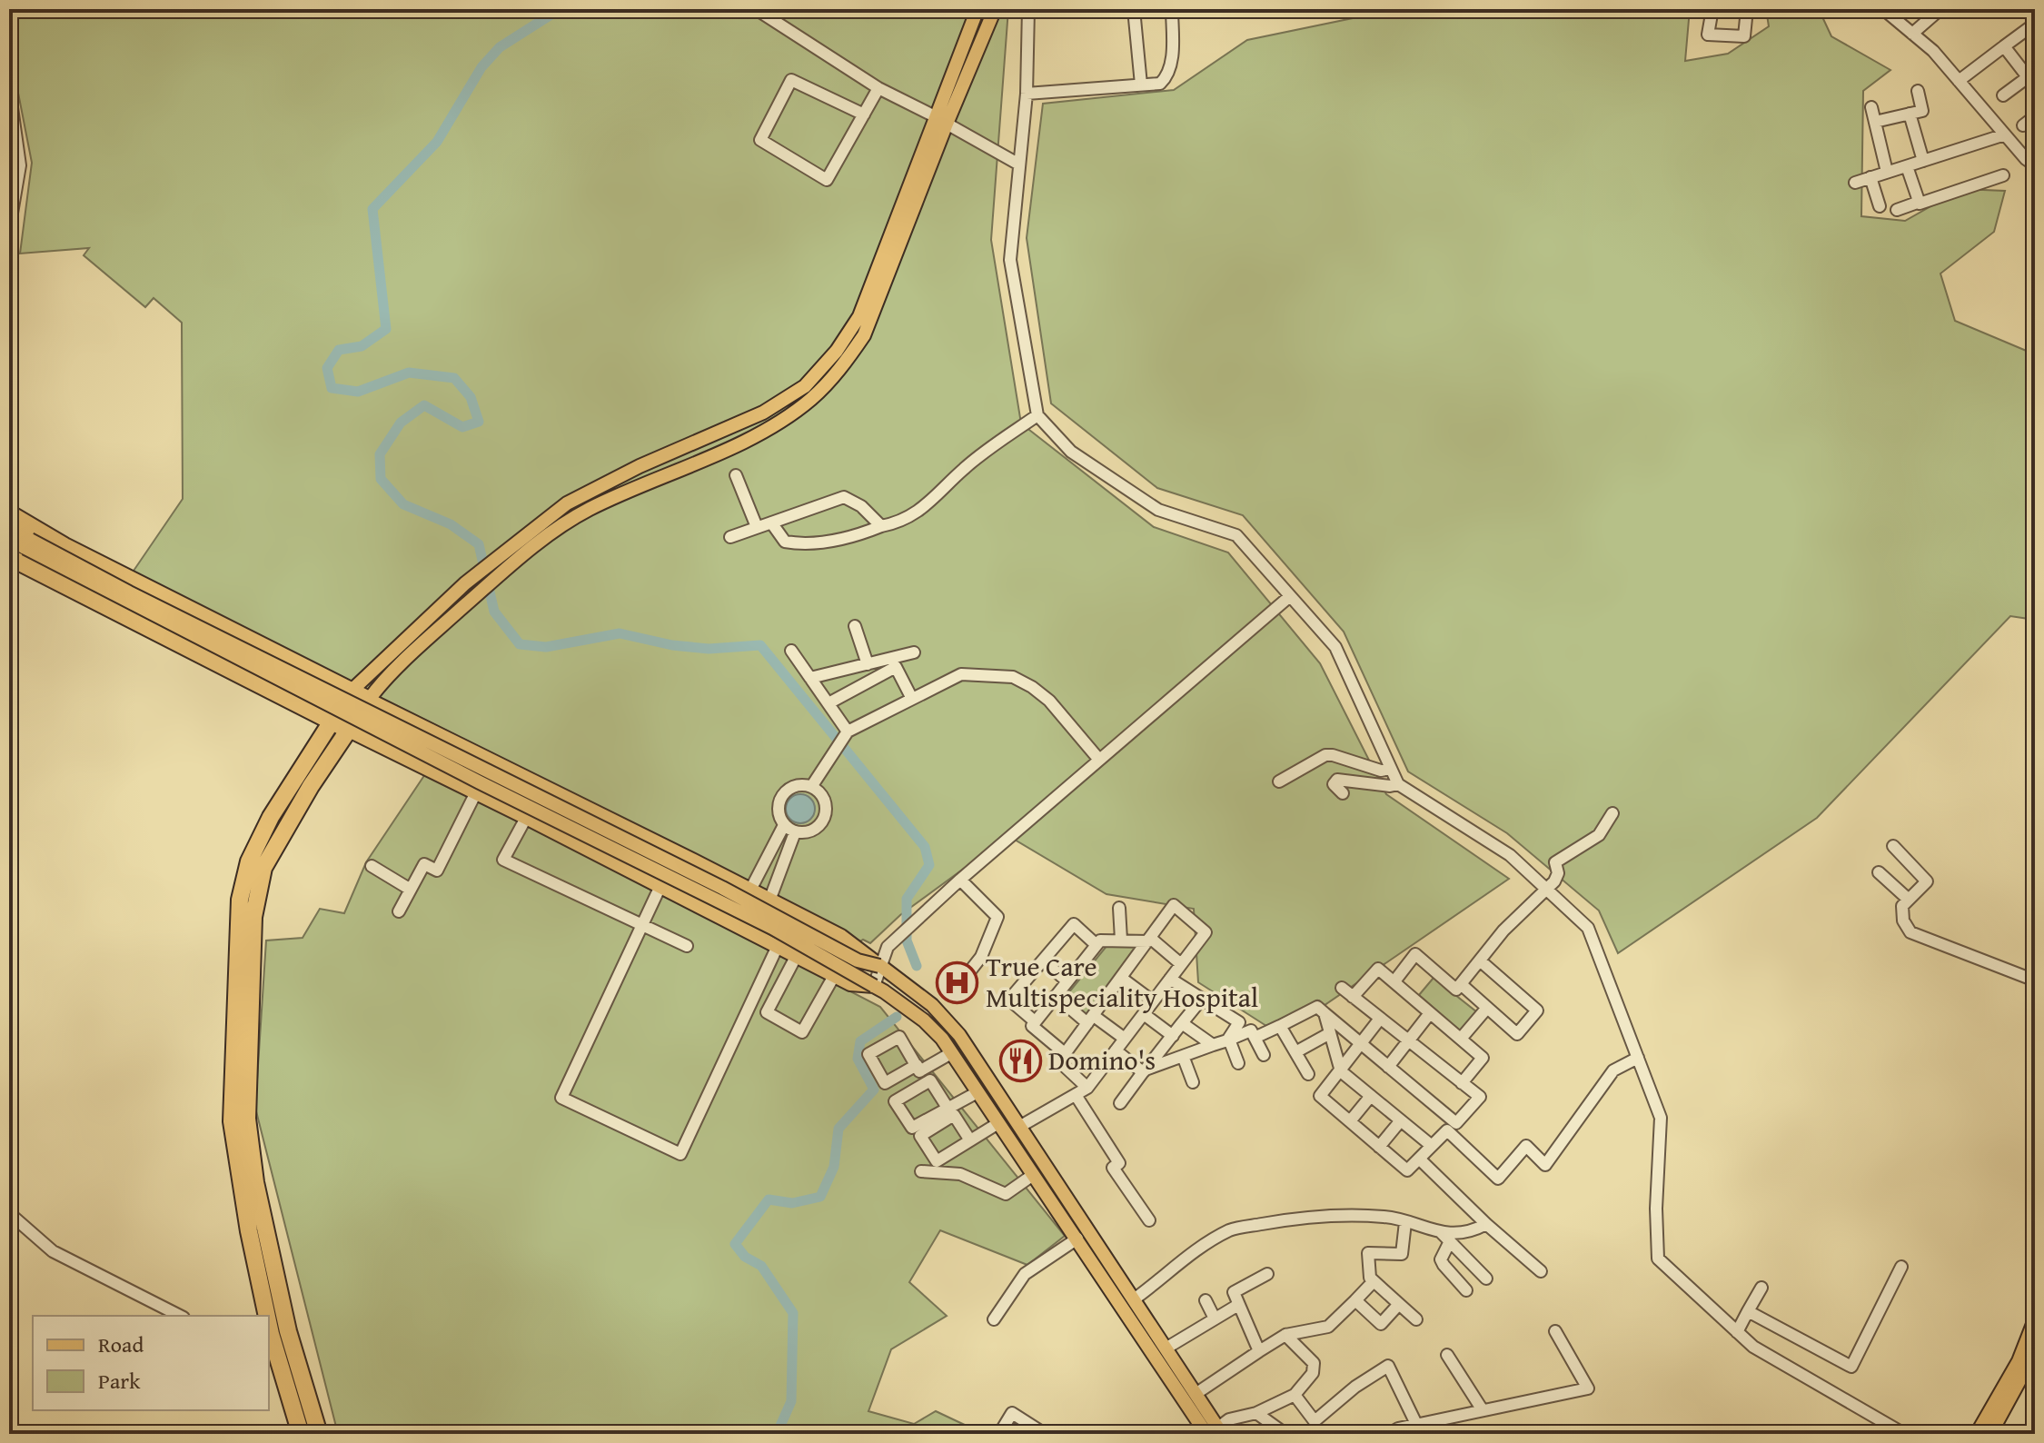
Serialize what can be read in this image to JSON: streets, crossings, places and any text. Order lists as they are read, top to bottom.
{
  "places": {
    "hospital": ["True Care Multispeciality Hospital"],
    "restaurant": ["Domino's"]
  },
  "legend": ["Road", "Park"]
}
